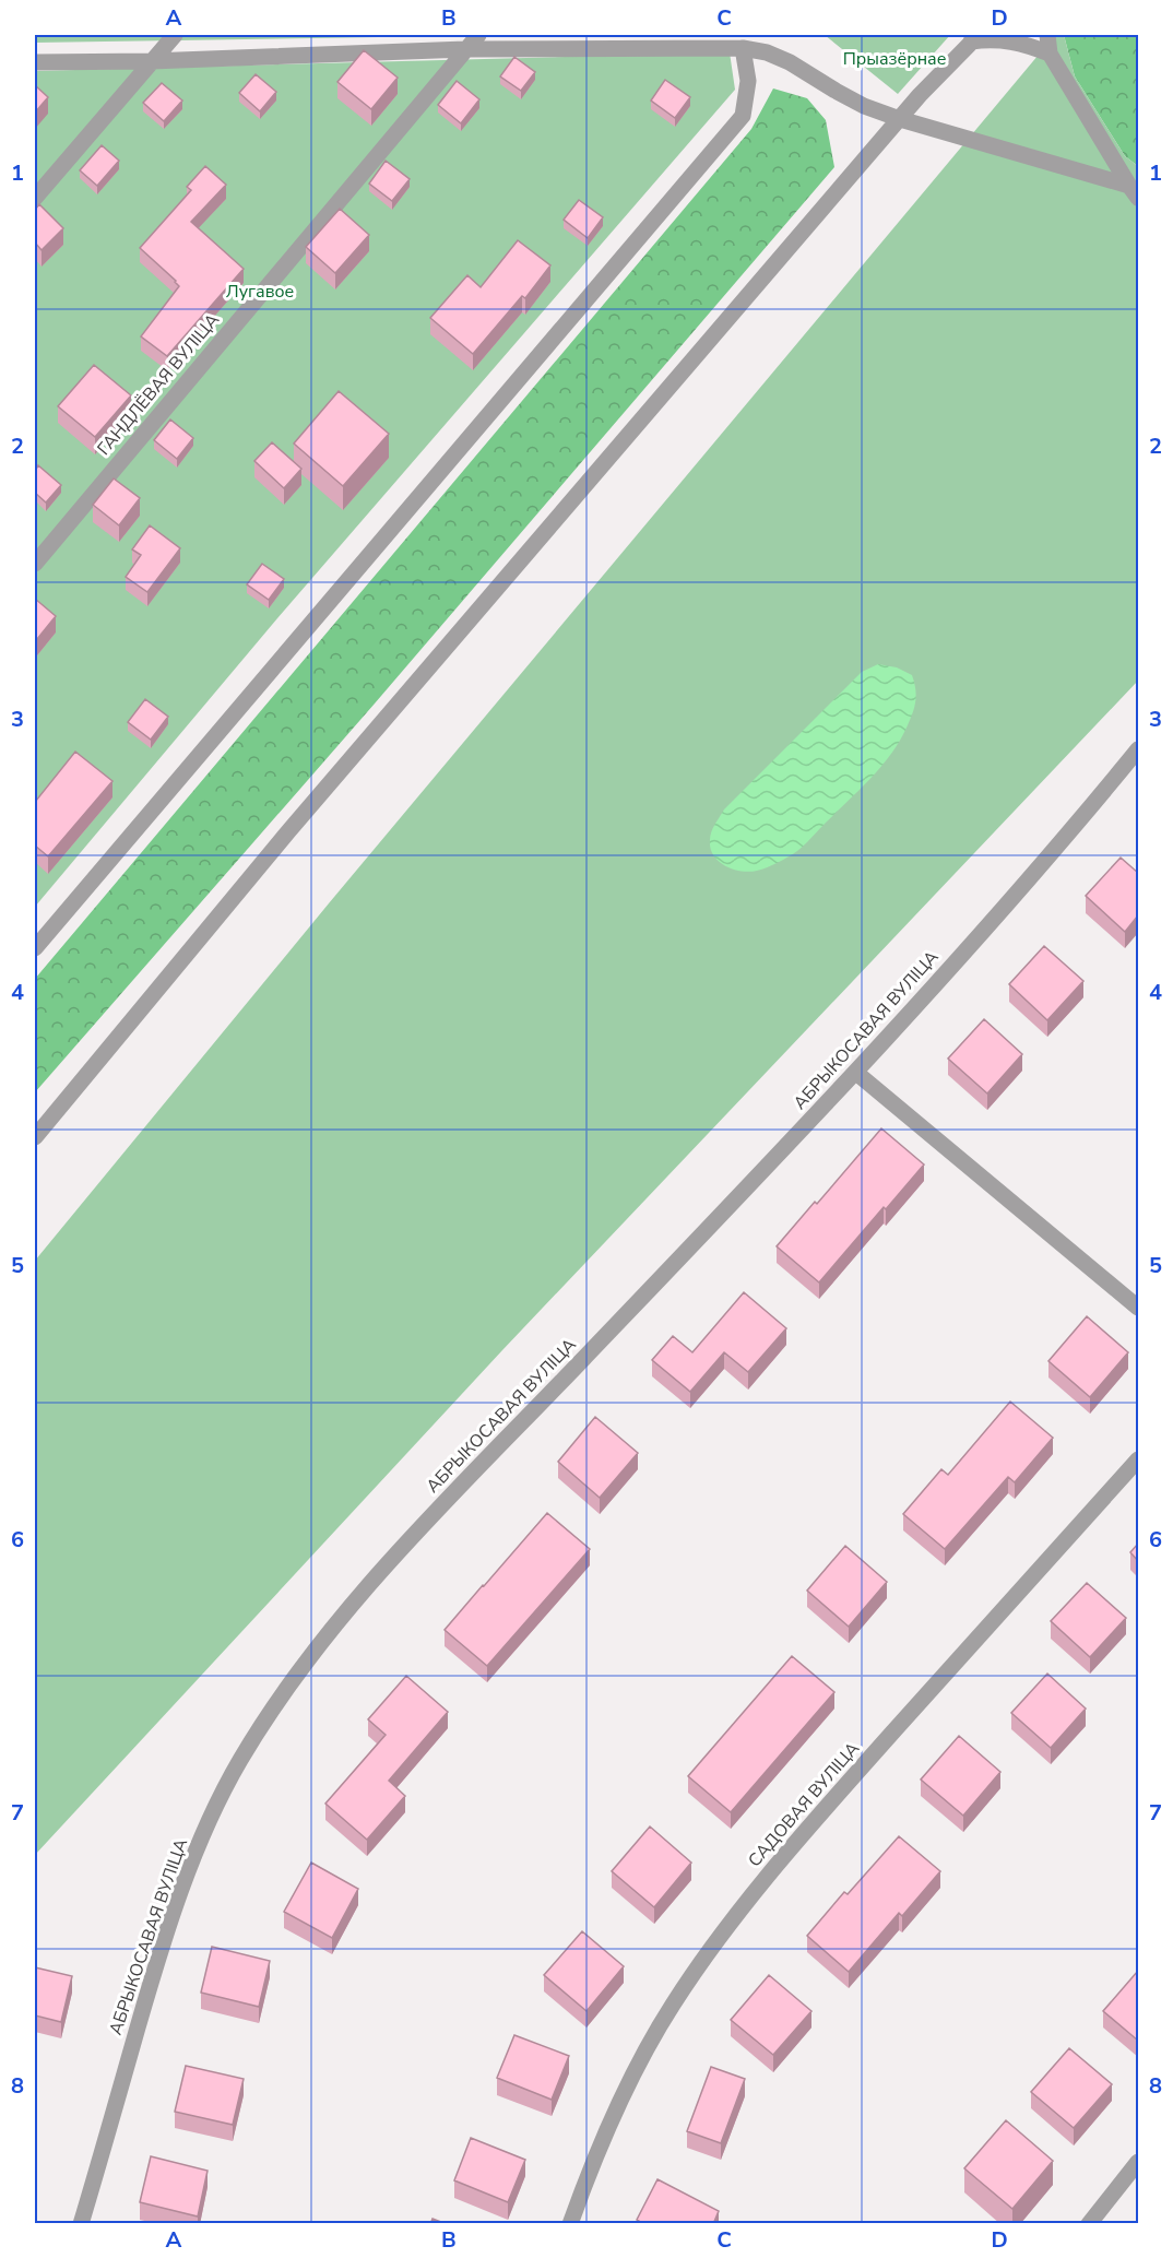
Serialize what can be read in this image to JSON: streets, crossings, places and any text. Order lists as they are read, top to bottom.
{
  "streets": {
    "street": ["ГАНДЛЁВАЯ ВУЛІЦА", "АБРЫКОСАВАЯ ВУЛІЦА", "САДОВАЯ ВУЛІЦА"]
  },
  "parks": ["Прыазёрнае", "Лугавое"],
  "grid": {
    "columns": [
      "A",
      "B",
      "C",
      "D"
    ],
    "rows": [
      "1",
      "2",
      "3",
      "4",
      "5",
      "6",
      "7",
      "8"
    ]
  }
}
